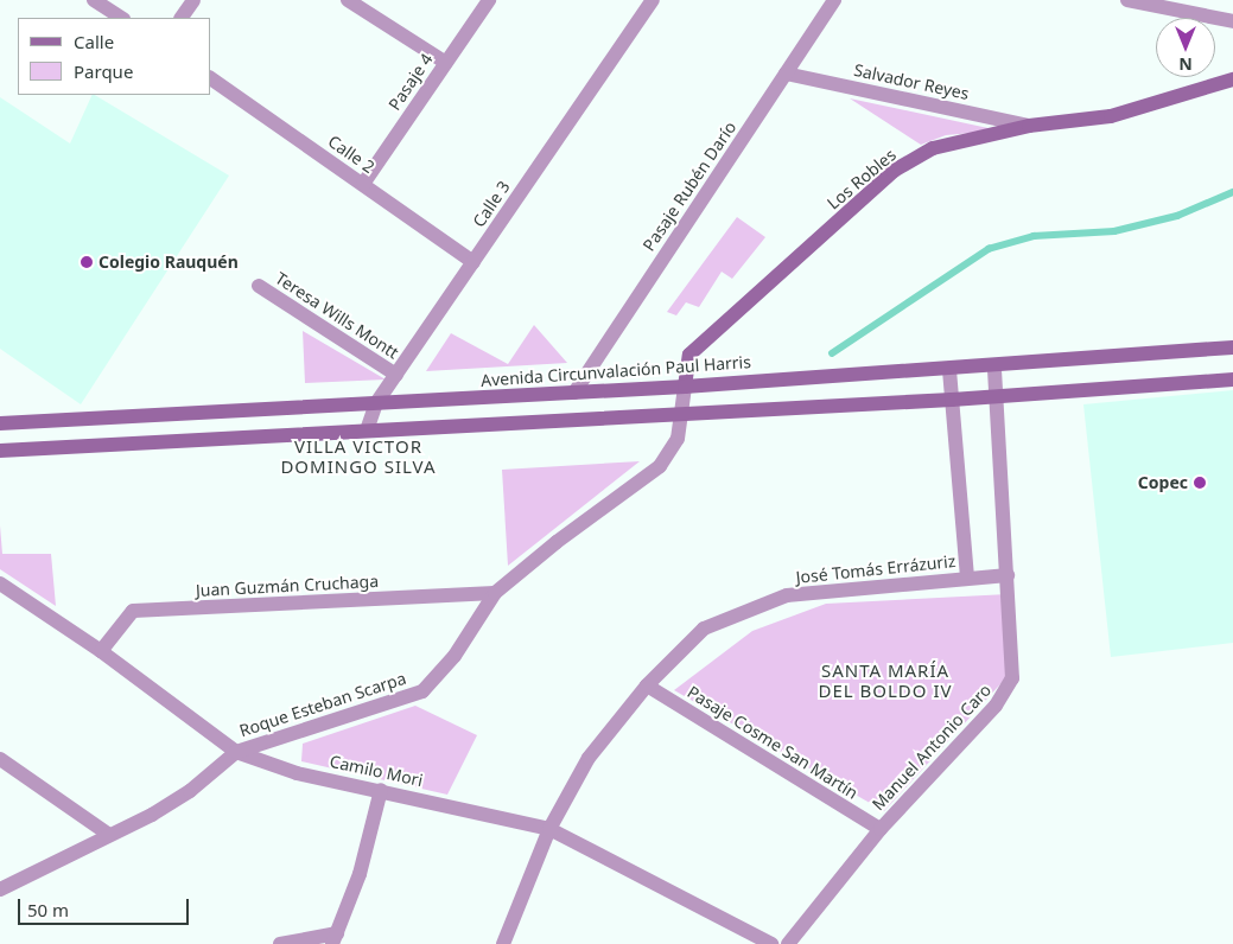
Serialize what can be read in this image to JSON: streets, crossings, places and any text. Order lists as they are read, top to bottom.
{
  "streets": {
    "main road": ["Los Robles", "Avenida Circunvalación Paul Harris"],
    "street": [
      "Pasaje 4",
      "Salvador Reyes",
      "Calle 2",
      "Pasaje Rubén Darío",
      "Calle 3",
      "Teresa Wills Montt",
      "José Tomás Errázuriz",
      "Juan Guzmán Cruchaga",
      "Roque Esteban Scarpa",
      "Pasaje Cosme San Martín",
      "Manuel Antonio Caro",
      "Camilo Mori"
    ]
  },
  "crossings": [
    ["Pasaje 4", "Calle 2"],
    ["Salvador Reyes", "Los Robles"],
    ["Salvador Reyes", "Pasaje Rubén Darío"],
    ["Calle 2", "Calle 3"],
    ["Los Robles", "Avenida Circunvalación Paul Harris"],
    ["Los Robles", "Roque Esteban Scarpa"],
    ["Pasaje Rubén Darío", "Avenida Circunvalación Paul Harris"],
    ["Calle 3", "Teresa Wills Montt"],
    ["Calle 3", "Avenida Circunvalación Paul Harris"],
    ["Avenida Circunvalación Paul Harris", "Roque Esteban Scarpa"],
    ["Avenida Circunvalación Paul Harris", "Manuel Antonio Caro"],
    ["José Tomás Errázuriz", "Pasaje Cosme San Martín"],
    ["José Tomás Errázuriz", "Manuel Antonio Caro"],
    ["José Tomás Errázuriz", "Camilo Mori"],
    ["Juan Guzmán Cruchaga", "Roque Esteban Scarpa"],
    ["Juan Guzmán Cruchaga", "Camilo Mori"],
    ["Roque Esteban Scarpa", "Camilo Mori"],
    ["Pasaje Cosme San Martín", "Manuel Antonio Caro"]
  ],
  "districts": ["VILLA VICTOR DOMINGO SILVA", "SANTA MARÍA DEL BOLDO IV"],
  "places": ["Colegio Rauquén", "Copec"],
  "legend": ["Calle", "Parque"],
  "scale_bar": "50 m",
  "north": "bottom"
}
